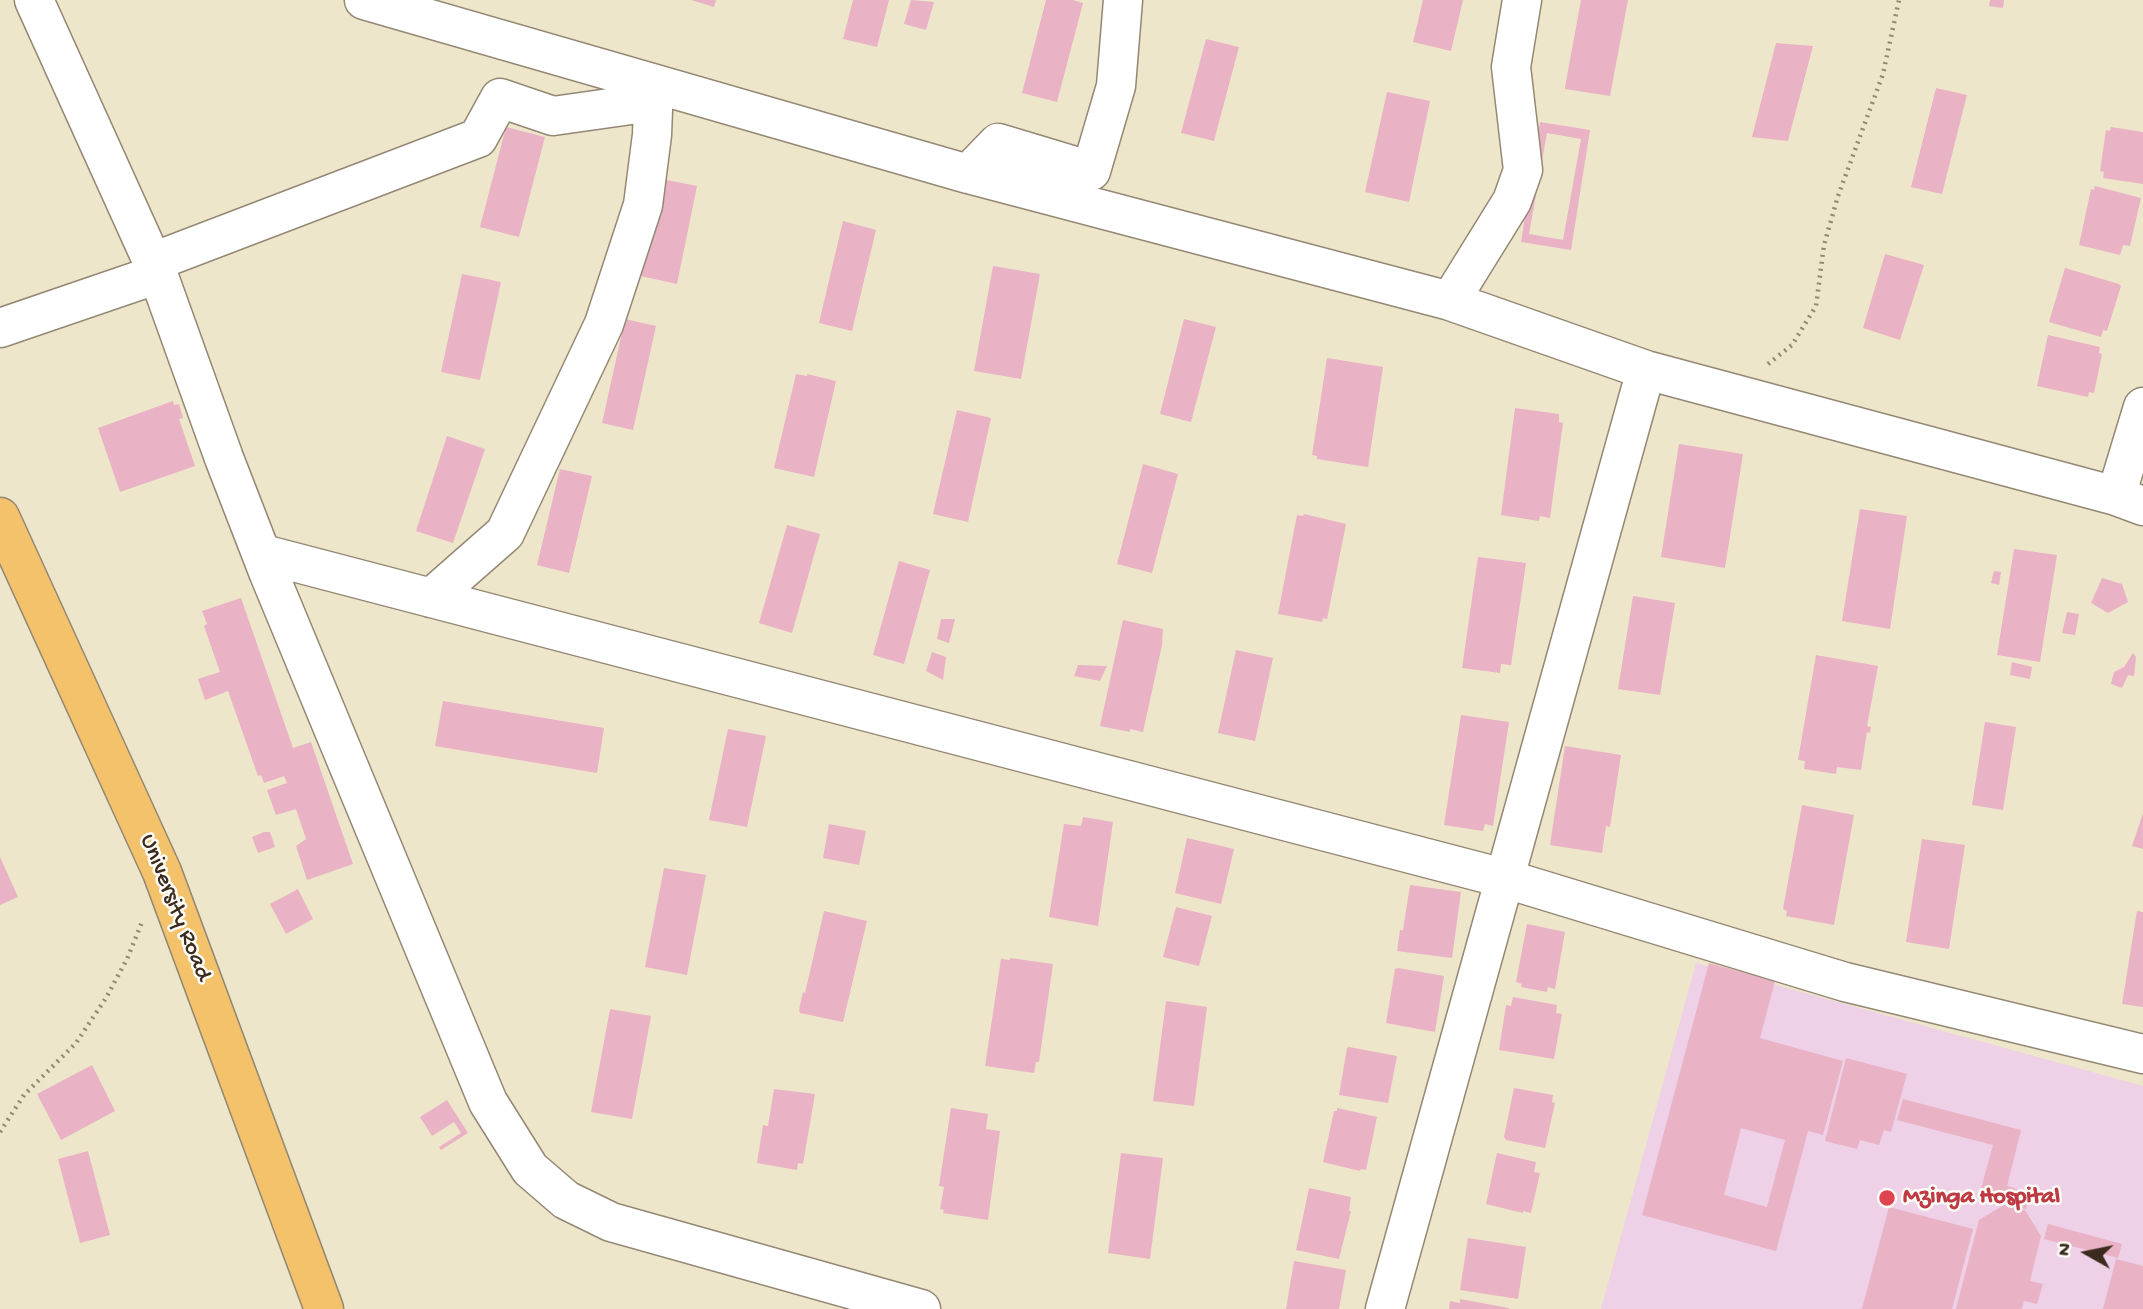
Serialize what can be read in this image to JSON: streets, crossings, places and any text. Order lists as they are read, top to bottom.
{
  "streets": {
    "main road": ["University Road"]
  },
  "places": ["Mzinga Hospital"],
  "north": "left"
}
